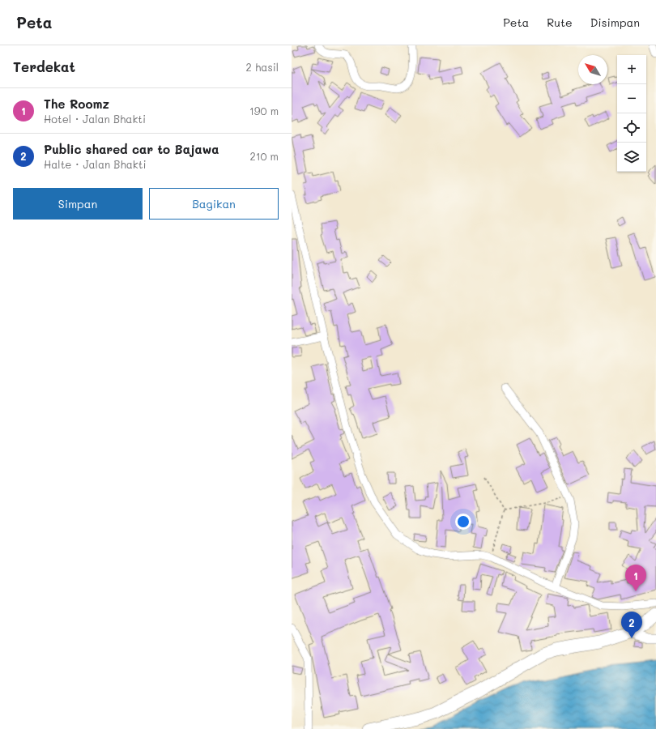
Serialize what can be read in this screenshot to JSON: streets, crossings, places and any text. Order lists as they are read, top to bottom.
{
  "north": "top left",
  "page": {
    "header": "Peta",
    "nav": ["Peta", "Rute", "Disimpan"],
    "heading": ["Terdekat", "2 hasil"],
    "map_buttons": ["+", "−"],
    "list": [
      {
        "mark": "1",
        "name": "The Roomz",
        "note": "Hotel · Jalan Bhakti",
        "value": "190 m"
      },
      {
        "mark": "2",
        "name": "Public shared car to Bajawa",
        "note": "Halte · Jalan Bhakti",
        "value": "210 m"
      }
    ],
    "buttons": ["Simpan", "Bagikan"],
    "pins": ["1", "2"]
  }
}
